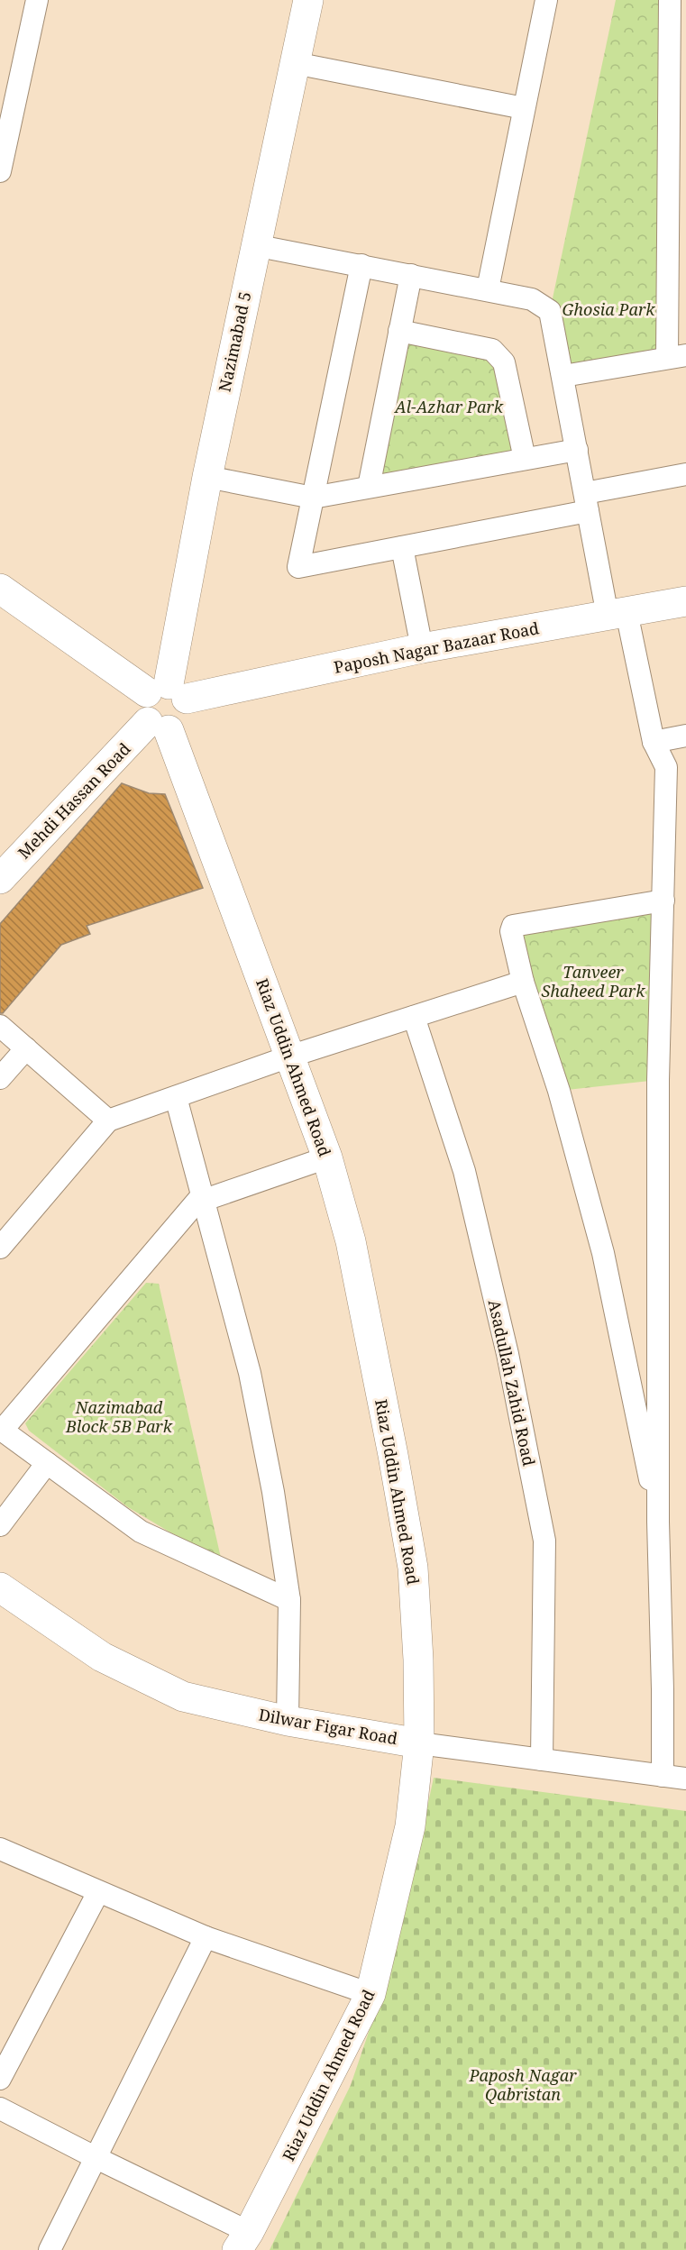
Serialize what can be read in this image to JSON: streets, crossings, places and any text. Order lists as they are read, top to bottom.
{
  "streets": {
    "street": [
      "Nazimabad 5",
      "Paposh Nagar Bazaar Road",
      "Mehdi Hassan Road",
      "Riaz Uddin Ahmed Road",
      "Asadullah Zahid Road",
      "Dilwar Figar Road"
    ]
  },
  "crossings": [
    ["Nazimabad 5", "Paposh Nagar Bazaar Road"],
    ["Nazimabad 5", "Mehdi Hassan Road"],
    ["Nazimabad 5", "Riaz Uddin Ahmed Road"],
    ["Paposh Nagar Bazaar Road", "Mehdi Hassan Road"],
    ["Paposh Nagar Bazaar Road", "Riaz Uddin Ahmed Road"],
    ["Mehdi Hassan Road", "Riaz Uddin Ahmed Road"],
    ["Riaz Uddin Ahmed Road", "Dilwar Figar Road"],
    ["Asadullah Zahid Road", "Dilwar Figar Road"]
  ],
  "parks": [
    "Ghosia Park",
    "Al-Azhar Park",
    "Tanveer Shaheed Park",
    "Nazimabad Block 5B Park",
    "Paposh Nagar Qabristan"
  ]
}
